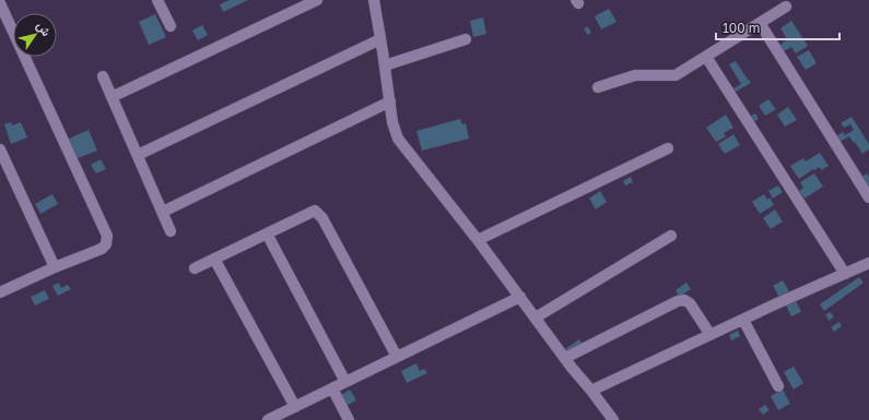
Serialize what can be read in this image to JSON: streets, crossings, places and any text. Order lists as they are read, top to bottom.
{
  "scale_bar": "100 m",
  "north": "top right"
}
